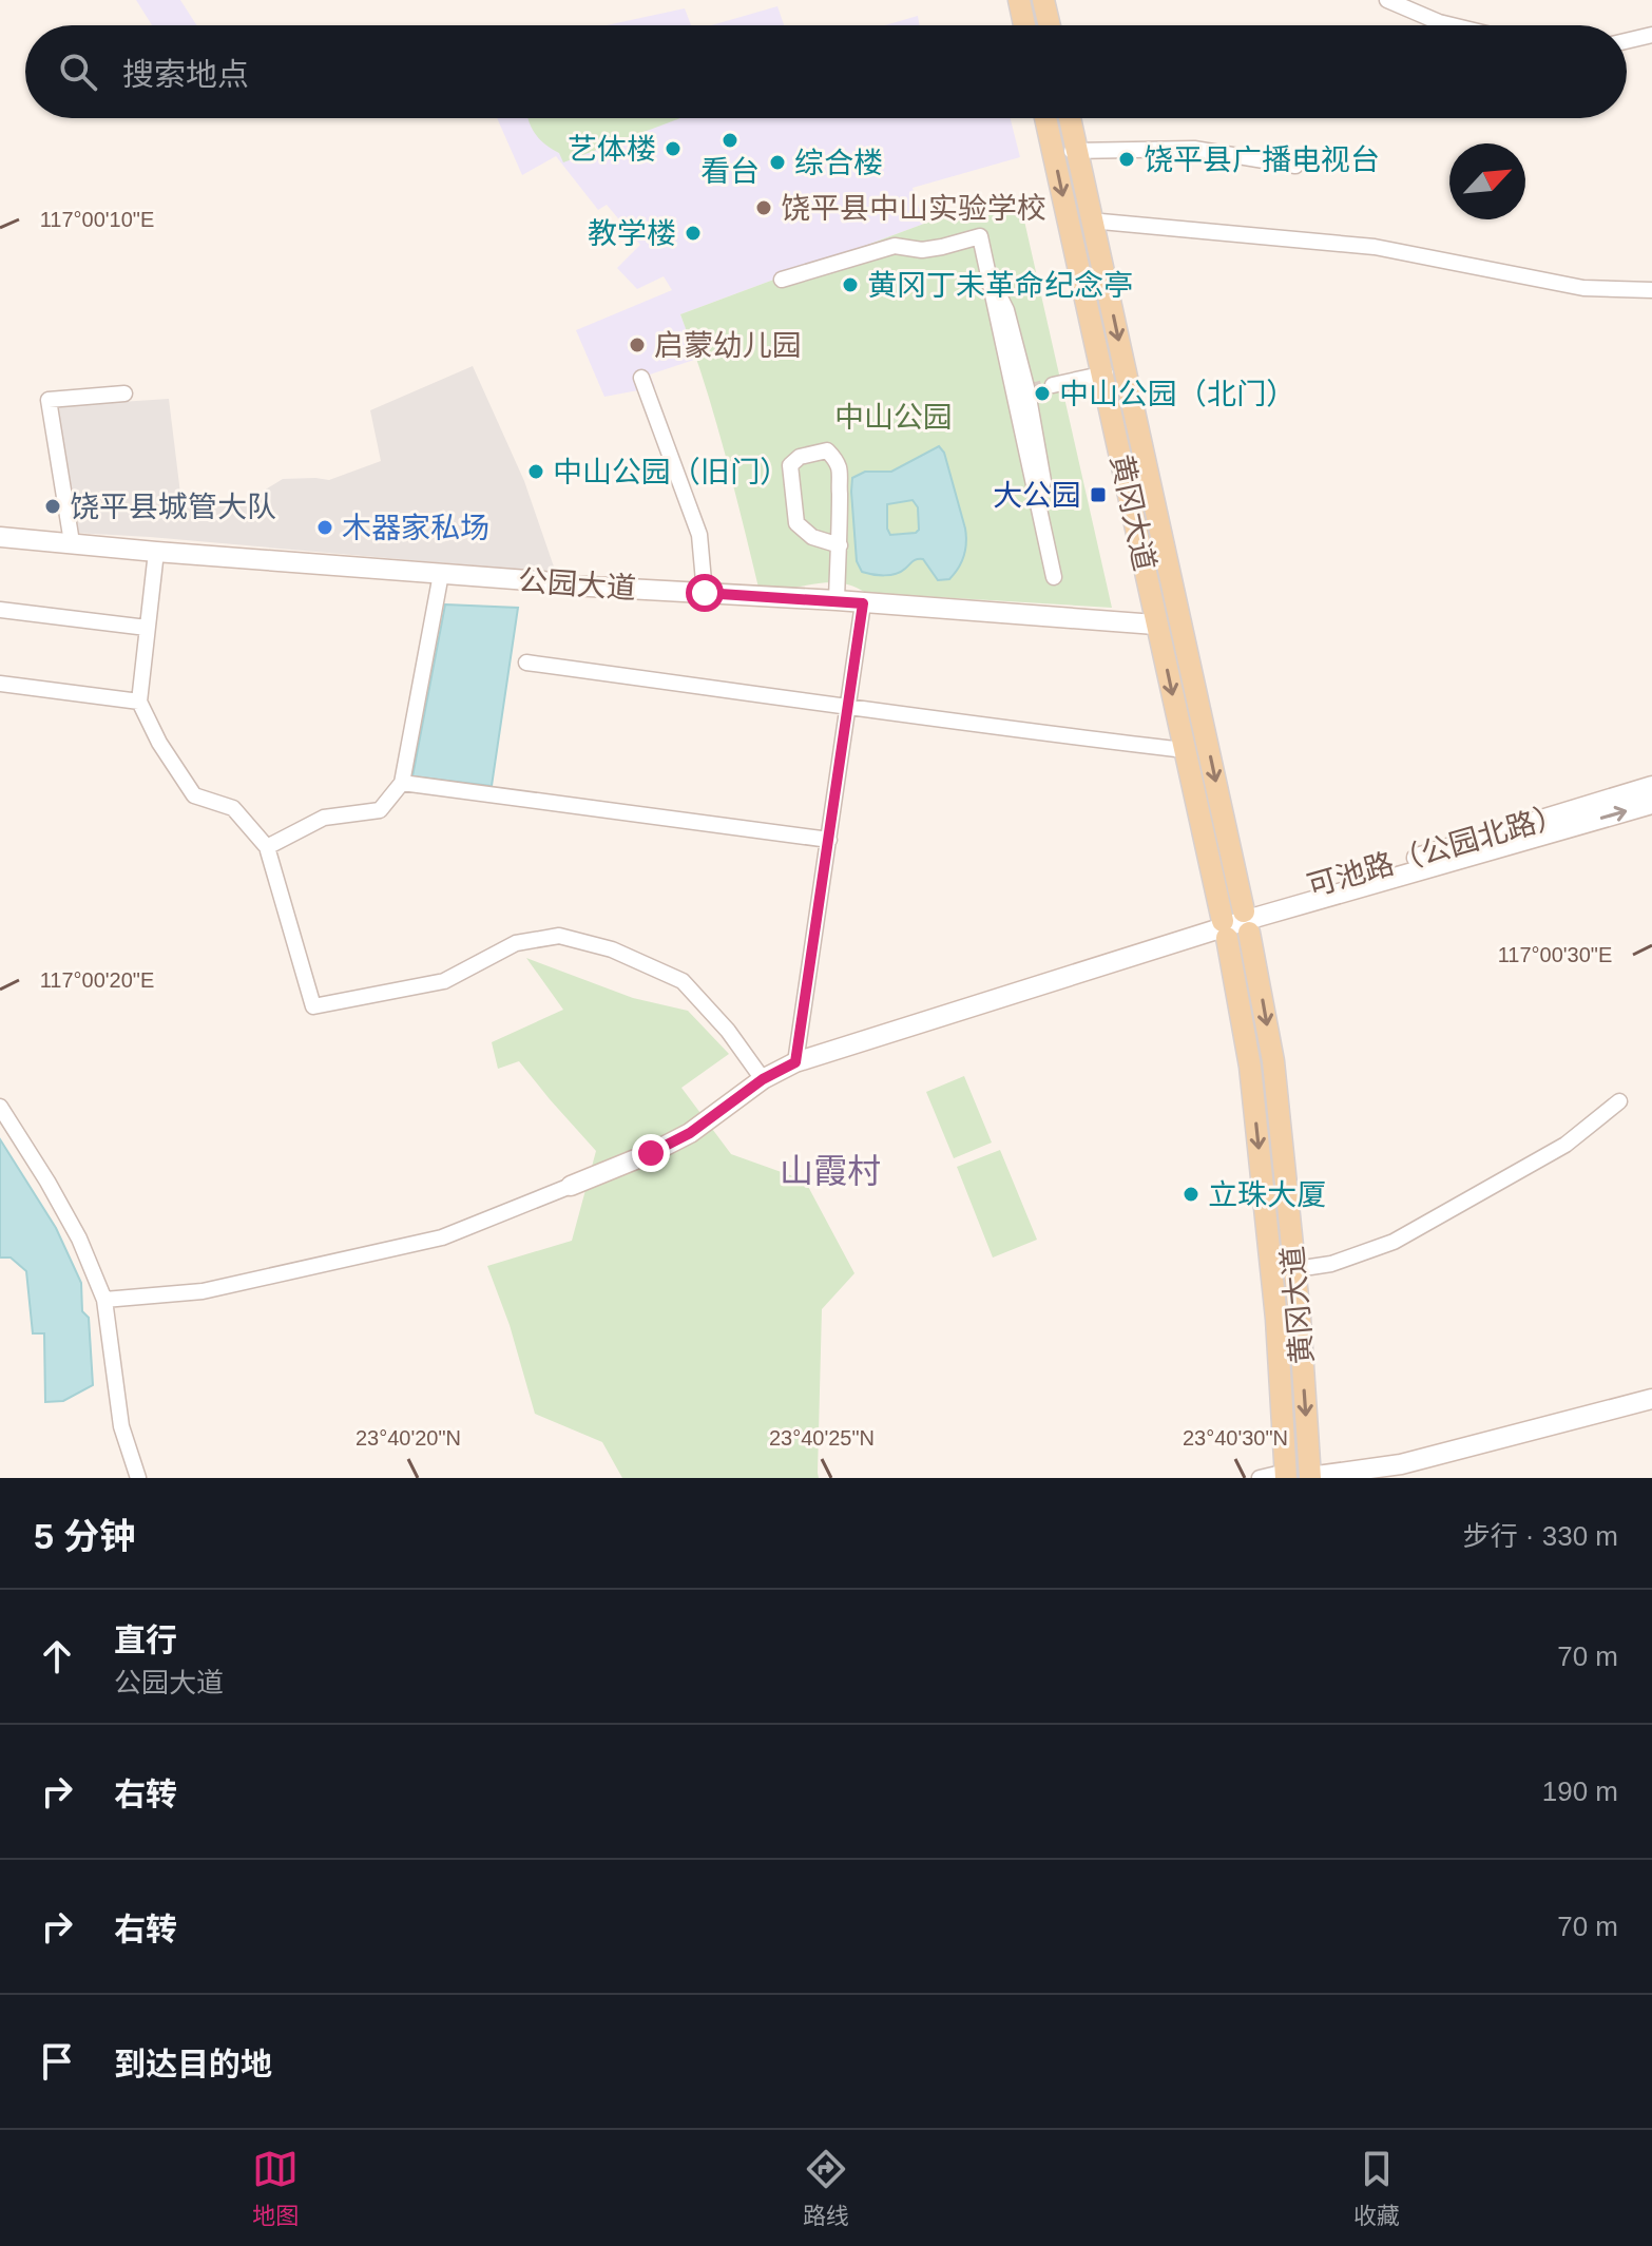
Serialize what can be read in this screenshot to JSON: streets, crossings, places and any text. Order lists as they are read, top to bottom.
{
  "streets": {
    "main road": ["黄冈大道", "公园大道", "可池路（公园北路）"]
  },
  "crossings": [
    ["黄冈大道", "可池路（公园北路）"]
  ],
  "one_way": ["黄冈大道"],
  "districts": ["山霞村"],
  "parks": ["中山公园"],
  "places": {
    "other": [
      "看台",
      "艺体楼",
      "饶平县广播电视台",
      "综合楼",
      "饶平县中山实验学校",
      "教学楼",
      "黄冈丁未革命纪念亭",
      "启蒙幼儿园",
      "中山公园（北门）",
      "中山公园（旧门）",
      "饶平县城管大队",
      "木器家私场",
      "立珠大厦"
    ],
    "transit": ["大公园"]
  },
  "north": "top right",
  "page": {
    "search": "搜索地点",
    "heading": ["5 分钟", "步行 · 330 m"],
    "list": [
      ["直行", "公园大道", "70 m"],
      ["右转", "190 m"],
      ["右转", "70 m"],
      "到达目的地"
    ],
    "nav": ["地图", "路线", "收藏"]
  },
  "coordinates": [
    "117°00'10\"E",
    "117°00'30\"E",
    "117°00'20\"E",
    "23°40'20\"N",
    "23°40'25\"N",
    "23°40'30\"N"
  ]
}
